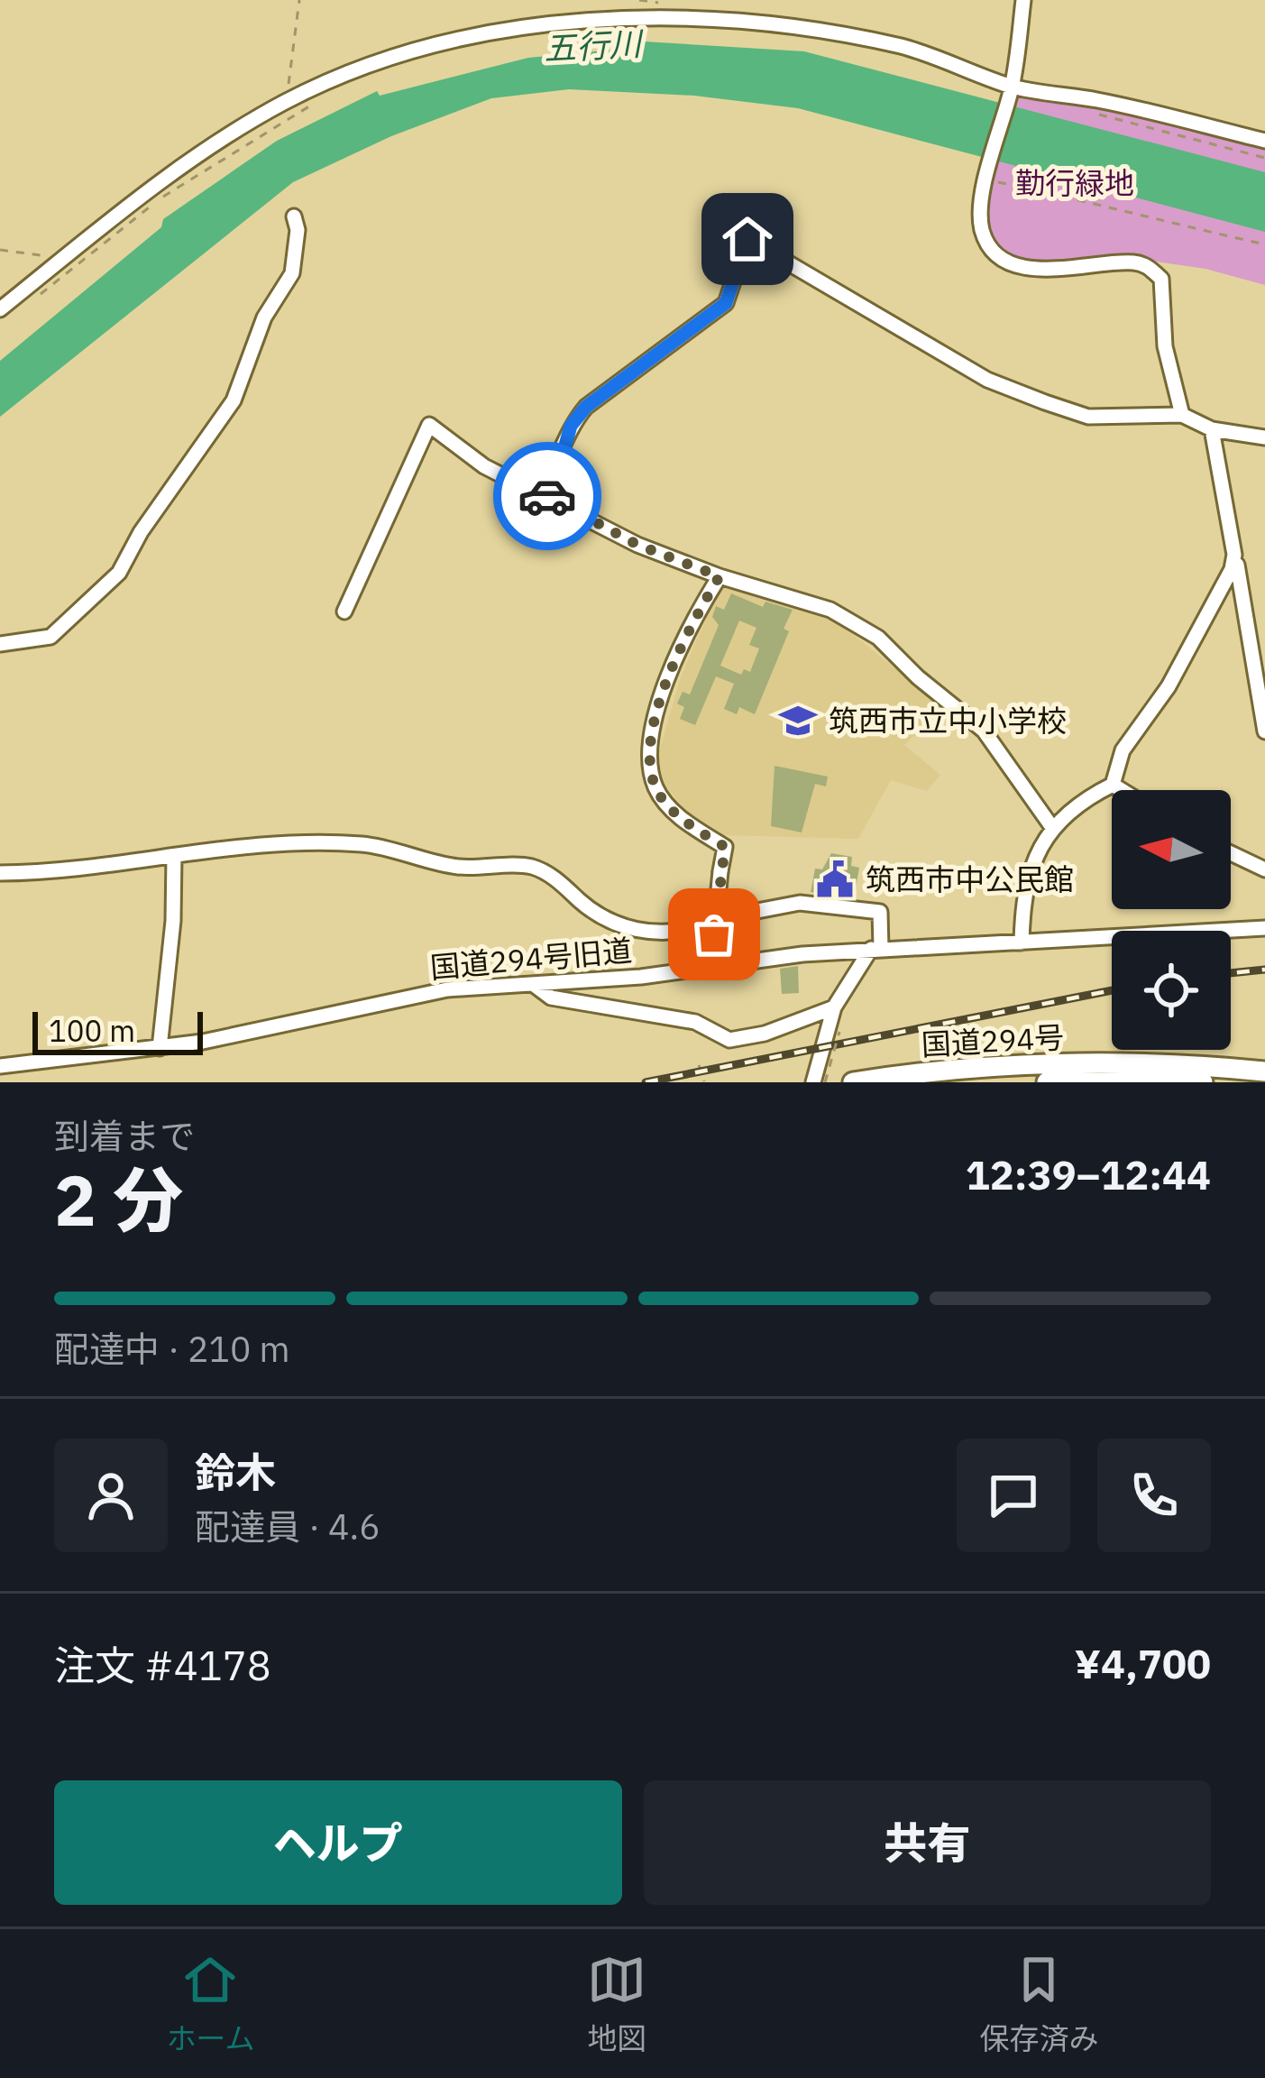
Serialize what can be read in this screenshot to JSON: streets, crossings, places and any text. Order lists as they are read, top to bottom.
{
  "streets": {
    "highway": ["国道294号"],
    "street": ["国道294号旧道"]
  },
  "water": ["五行川"],
  "parks": ["勤行緑地"],
  "places": {
    "school or university": ["筑西市立中小学校"],
    "public building": ["筑西市中公民館"]
  },
  "scale_bar": "100 m",
  "north": "left",
  "page": {
    "scale": "100 m",
    "heading": ["2 分", "到着まで", "12:39–12:44"],
    "panel": [
      "鈴木",
      "配達員 · 4.6",
      "注文 #4178",
      "¥4,700"
    ],
    "bar": "配達中 · 210 m",
    "buttons": ["ヘルプ", "共有"],
    "tabs": ["ホーム", "地図", "保存済み"]
  }
}
